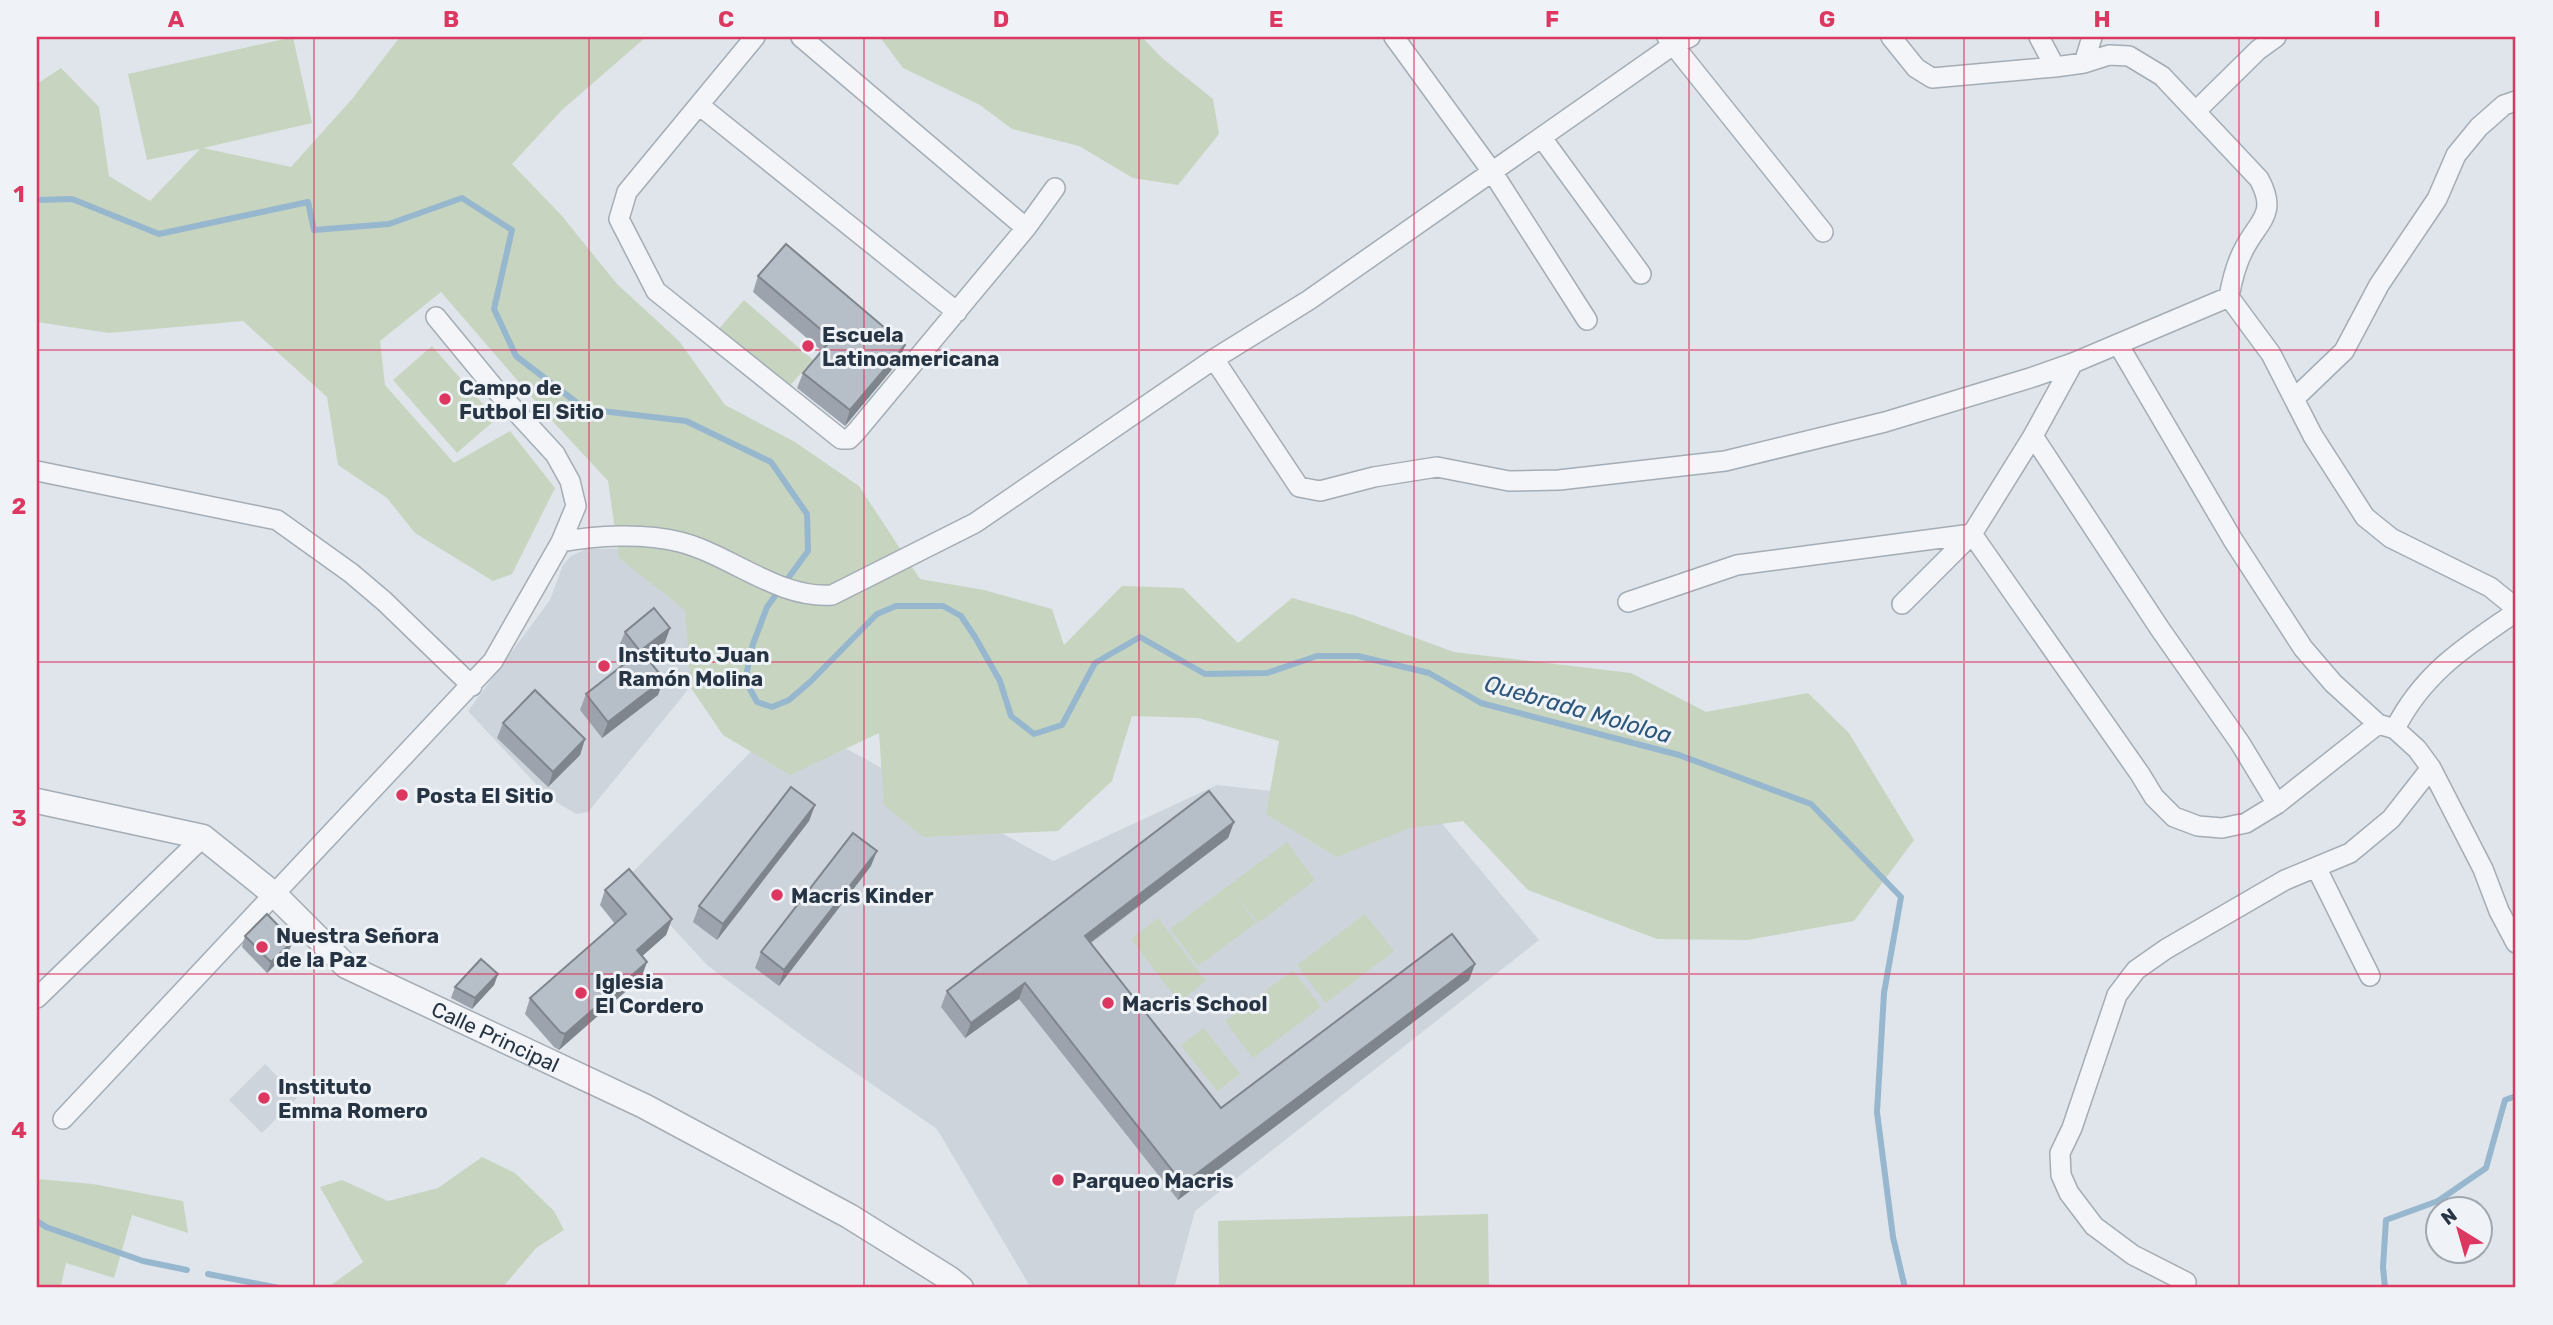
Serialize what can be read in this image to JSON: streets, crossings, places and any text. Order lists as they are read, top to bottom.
{
  "streets": {
    "street": ["Calle Principal"]
  },
  "water": ["Quebrada Mololoa"],
  "places": [
    "Escuela Latinoamericana",
    "Campo de Futbol El Sitio",
    "Instituto Juan Ramón Molina",
    "Posta El Sitio",
    "Macris Kinder",
    "Nuestra Señora de la Paz",
    "Iglesia El Cordero",
    "Macris School",
    "Instituto Emma Romero",
    "Parqueo Macris"
  ],
  "north": "top left",
  "grid": {
    "columns": [
      "A",
      "B",
      "C",
      "D",
      "E",
      "F",
      "G",
      "H",
      "I"
    ],
    "rows": [
      "1",
      "2",
      "3",
      "4"
    ]
  }
}
